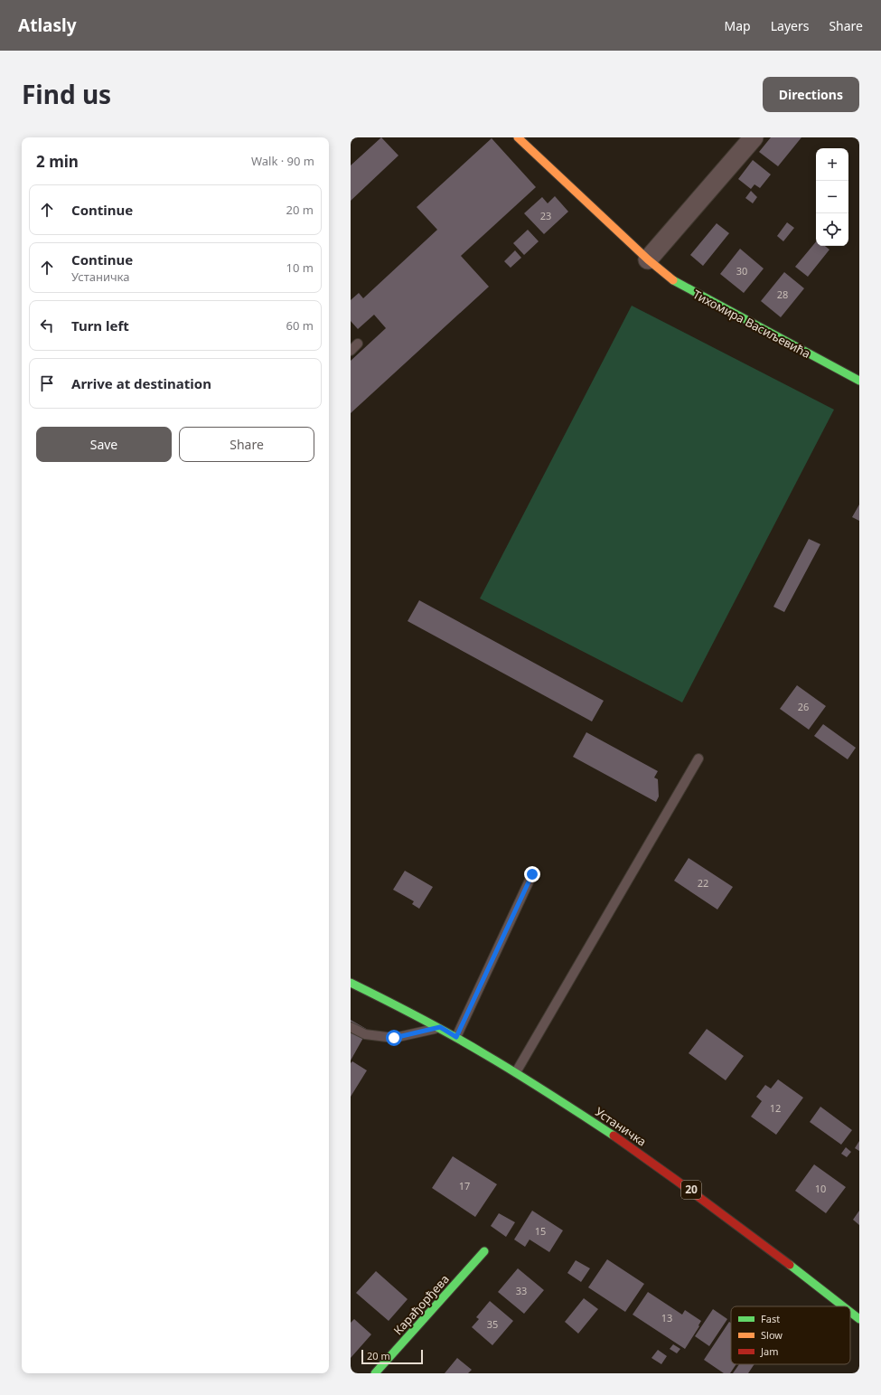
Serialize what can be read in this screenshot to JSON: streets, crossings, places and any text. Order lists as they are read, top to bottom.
{
  "streets": {
    "main road": [
      "Тихомира Васиљевића",
      "Устаничка",
      "20",
      "Карађорђева"
    ]
  },
  "house_numbers": [
    "23",
    "30",
    "28",
    "26",
    "22",
    "12",
    "17",
    "10",
    "15",
    "33",
    "13",
    "35"
  ],
  "legend": ["Fast", "Slow", "Jam"],
  "scale_bar": "20 m",
  "page": {
    "header": "Atlasly",
    "nav": ["Map", "Layers", "Share"],
    "title": "Find us",
    "buttons": [
      "Directions",
      ["Save", "Share"]
    ],
    "heading": ["2 min", "Walk · 90 m"],
    "map_buttons": ["+", "−"],
    "list": [
      ["Continue", "20 m"],
      ["Continue", "Устаничка", "10 m"],
      ["Turn left", "60 m"],
      "Arrive at destination"
    ],
    "scale": "20 m"
  }
}
